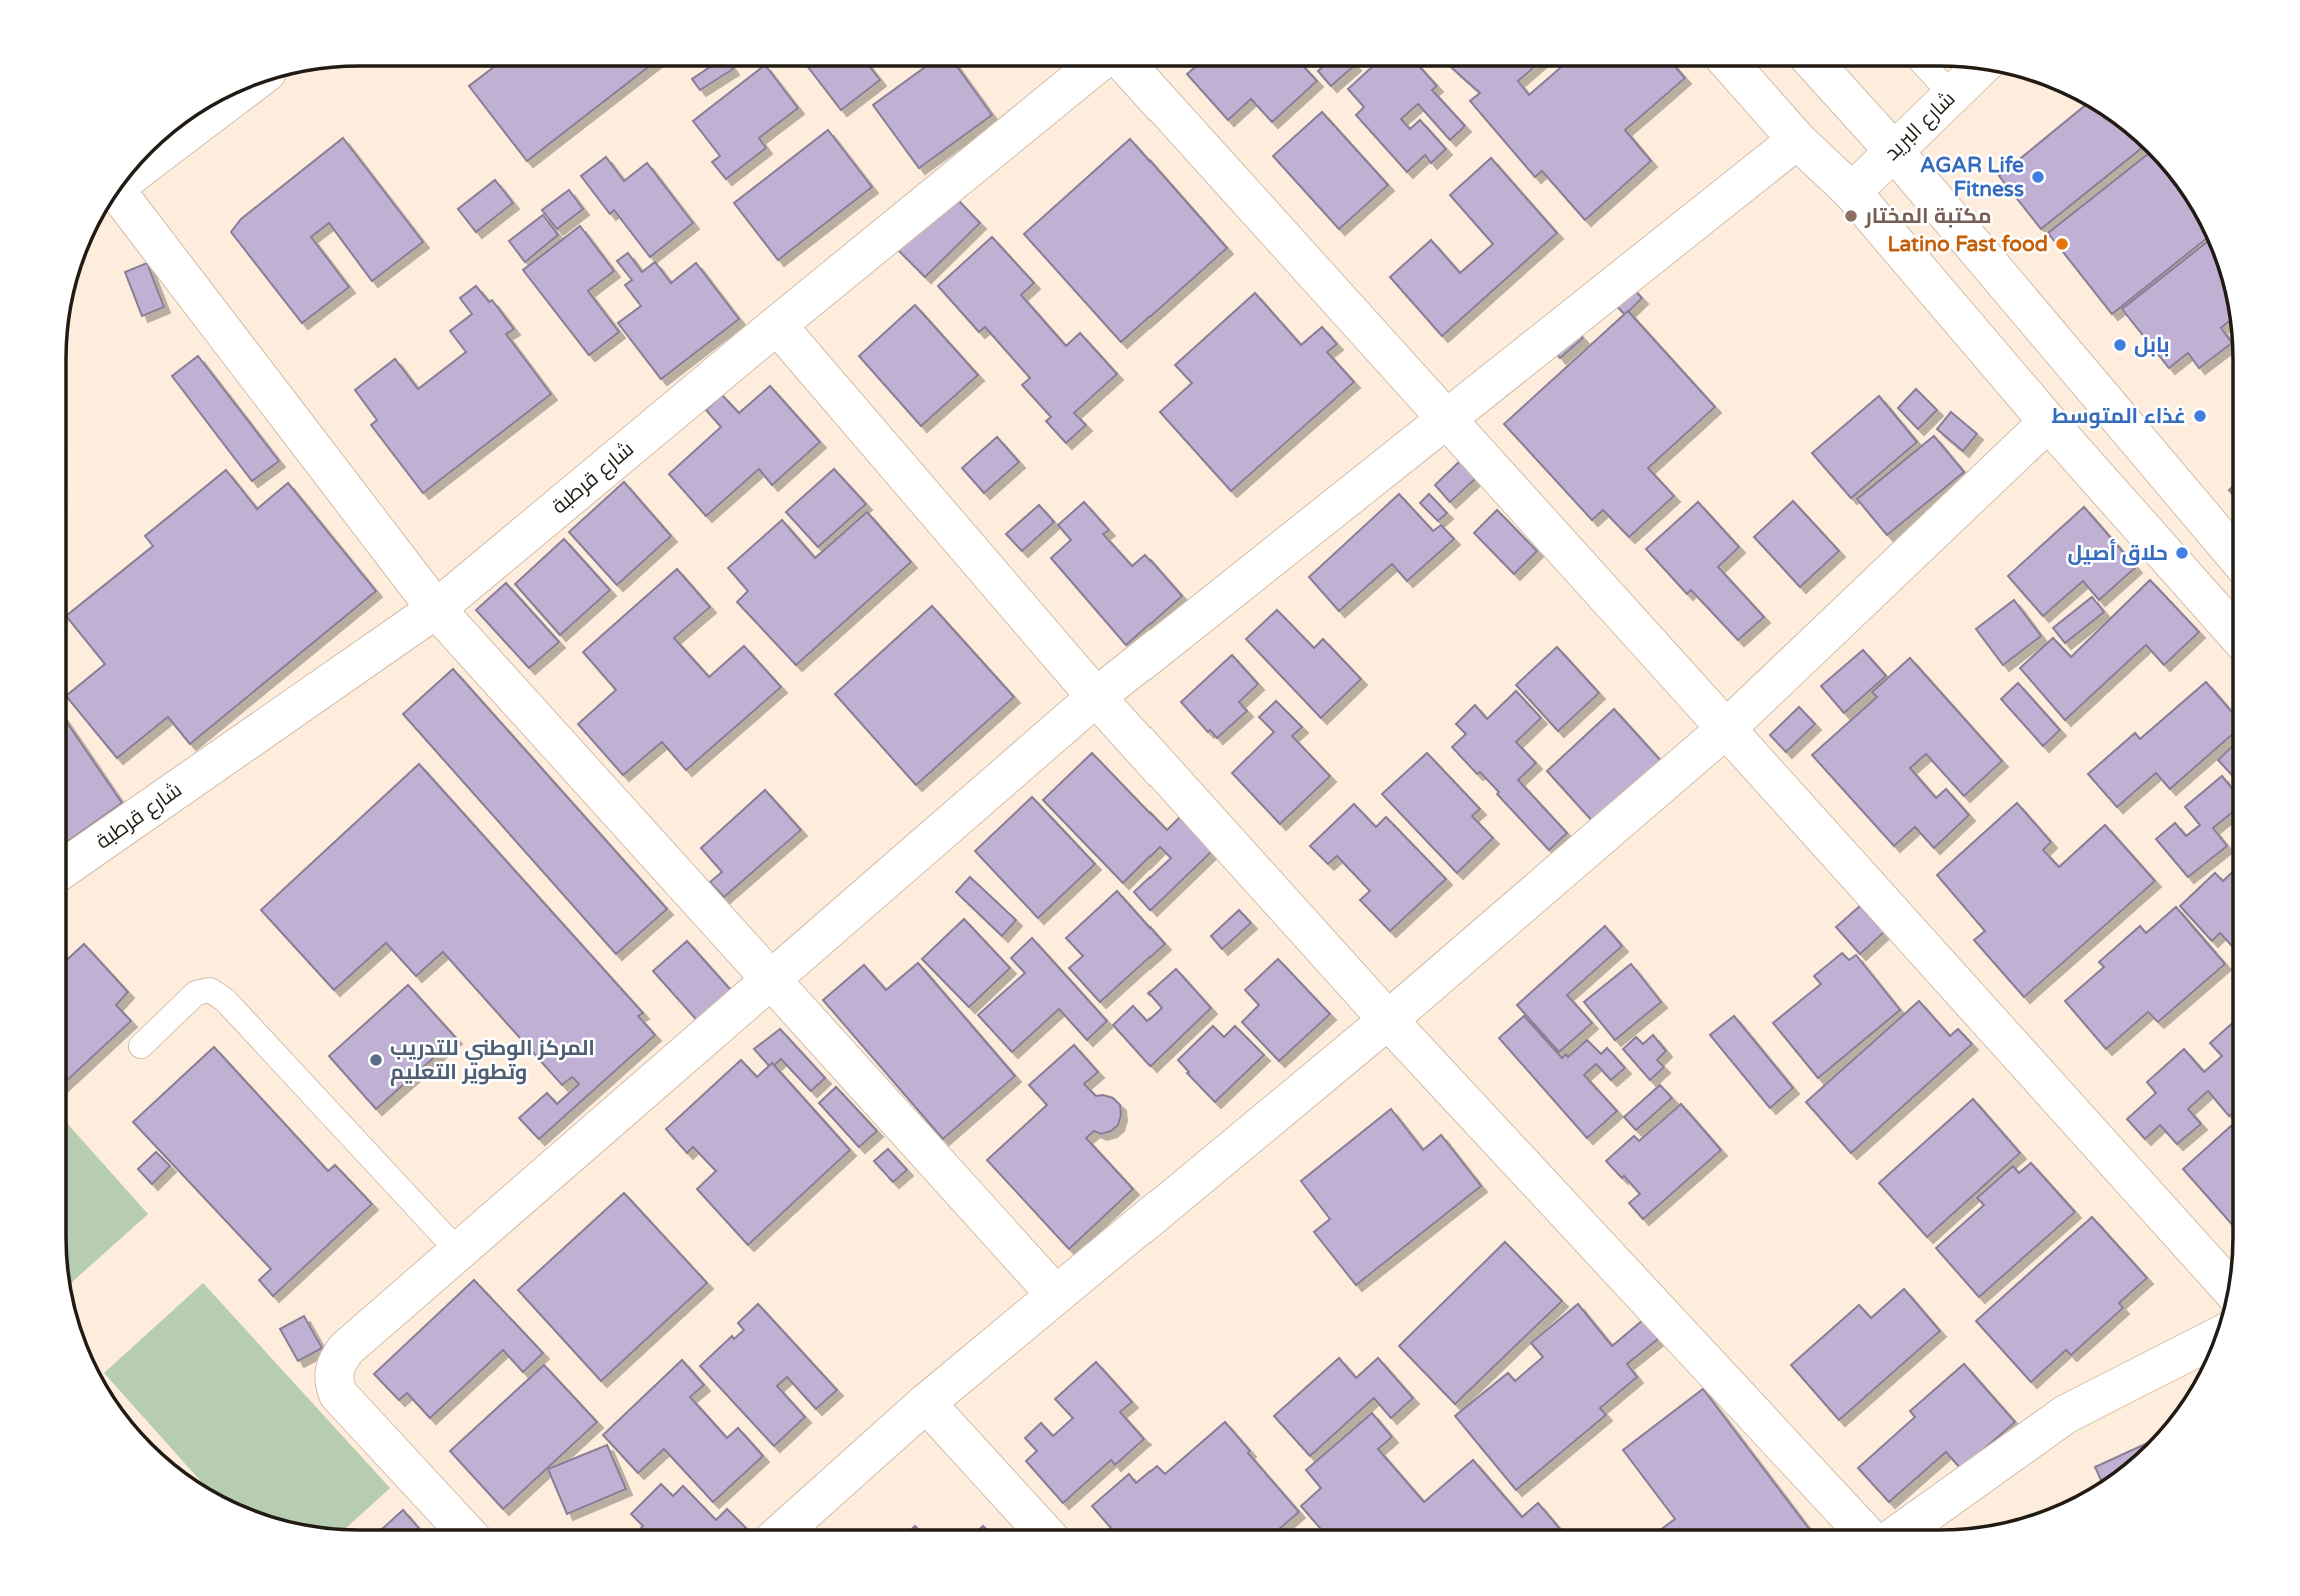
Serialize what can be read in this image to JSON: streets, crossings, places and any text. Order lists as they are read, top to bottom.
{
  "streets": {
    "street": ["شارع البريد", "شارع قرطبة"]
  },
  "places": [
    "AGAR Life Fitness",
    "مكتبة المختار",
    "Latino Fast food",
    "بابل",
    "غذاء المتوسط",
    "حلاق أصيل",
    "المركز الوطني للتدريب وتطوير التعليم"
  ]
}
